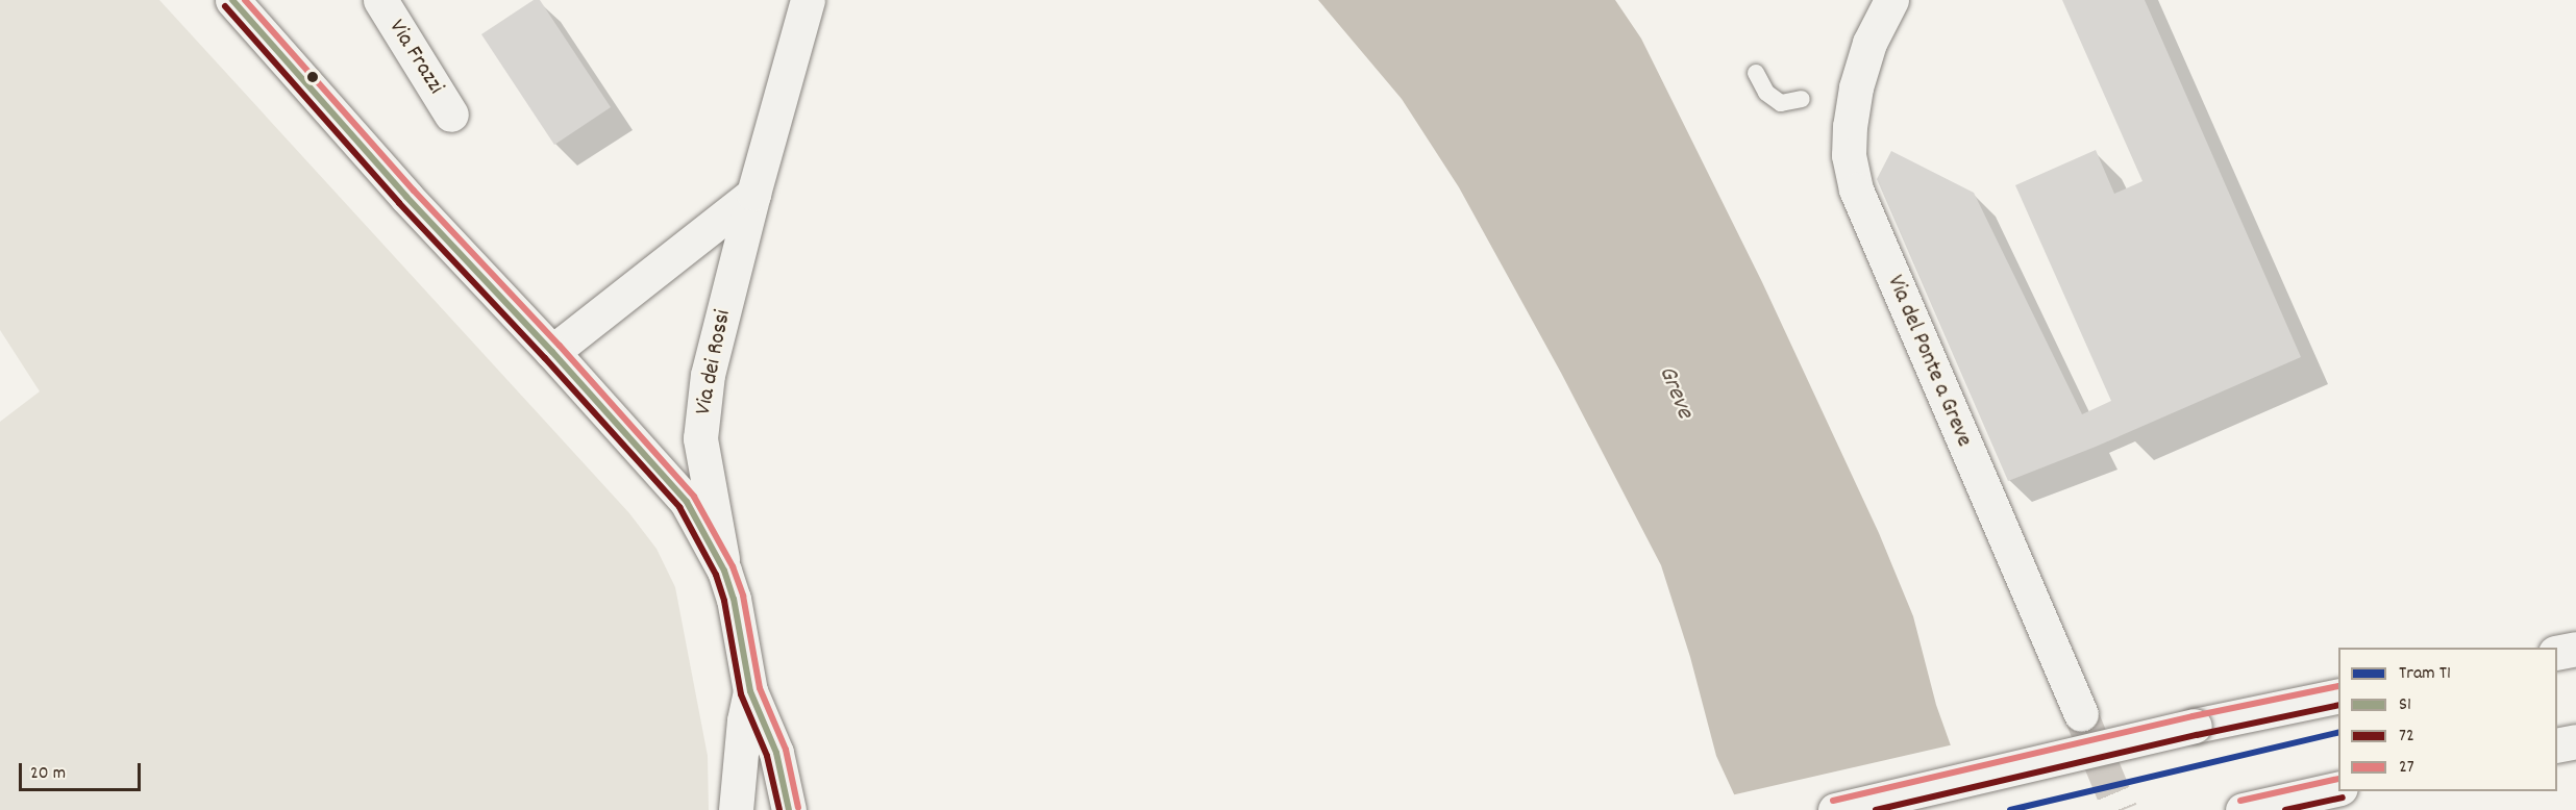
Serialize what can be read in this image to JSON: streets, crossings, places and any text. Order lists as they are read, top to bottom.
{
  "streets": {
    "main road": ["Via Frazzi", "Via del Ponte a Greve", "Via dei Rossi"]
  },
  "water": ["Greve"],
  "lines": [
    "transit line S1",
    "transit line 27",
    "transit line 72",
    "tram line T1"
  ],
  "legend": [
    "Tram T1",
    "S1",
    "72",
    "27"
  ],
  "scale_bar": "20 m"
}
